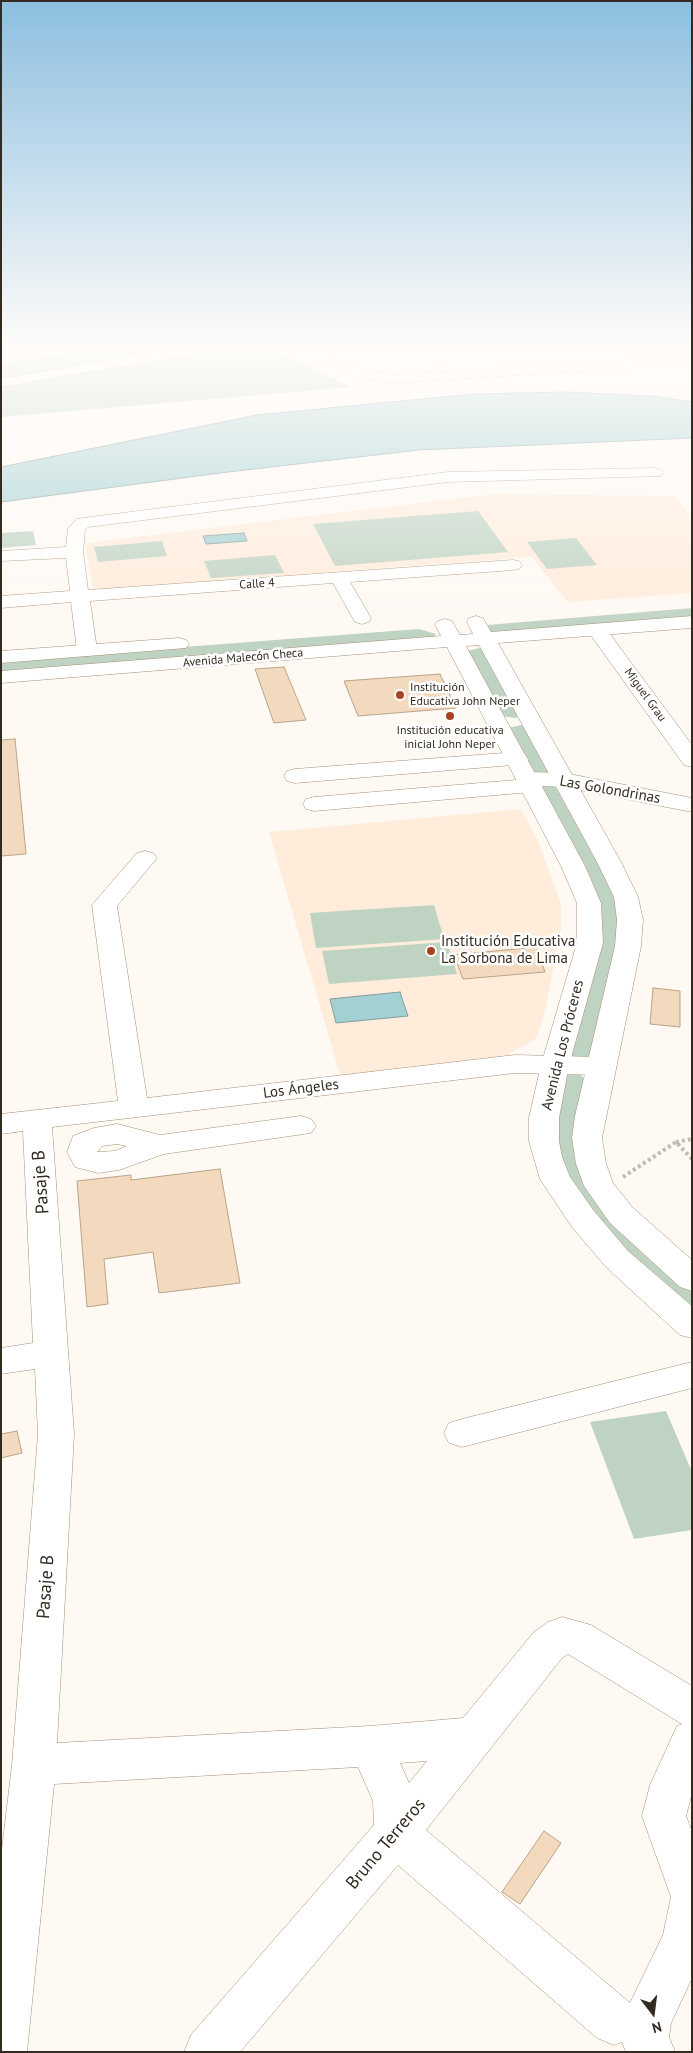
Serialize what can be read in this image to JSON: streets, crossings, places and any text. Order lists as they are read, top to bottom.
{
  "streets": {
    "main road": [
      "Calle 4",
      "Avenida Malecón Checa",
      "Miguel Grau",
      "Las Golondrinas",
      "Avenida Los Próceres",
      "Los Ángeles",
      "Pasaje B",
      "Bruno Terreros"
    ]
  },
  "crossings": [
    ["Avenida Malecón Checa", "Avenida Los Próceres"],
    ["Las Golondrinas", "Avenida Los Próceres"],
    ["Avenida Los Próceres", "Los Ángeles"],
    ["Los Ángeles", "Pasaje B"]
  ],
  "places": ["Institución Educativa John Neper", "Institución educativa inicial John Neper", "Institución Educativa La Sorbona de Lima"],
  "north": "bottom"
}
